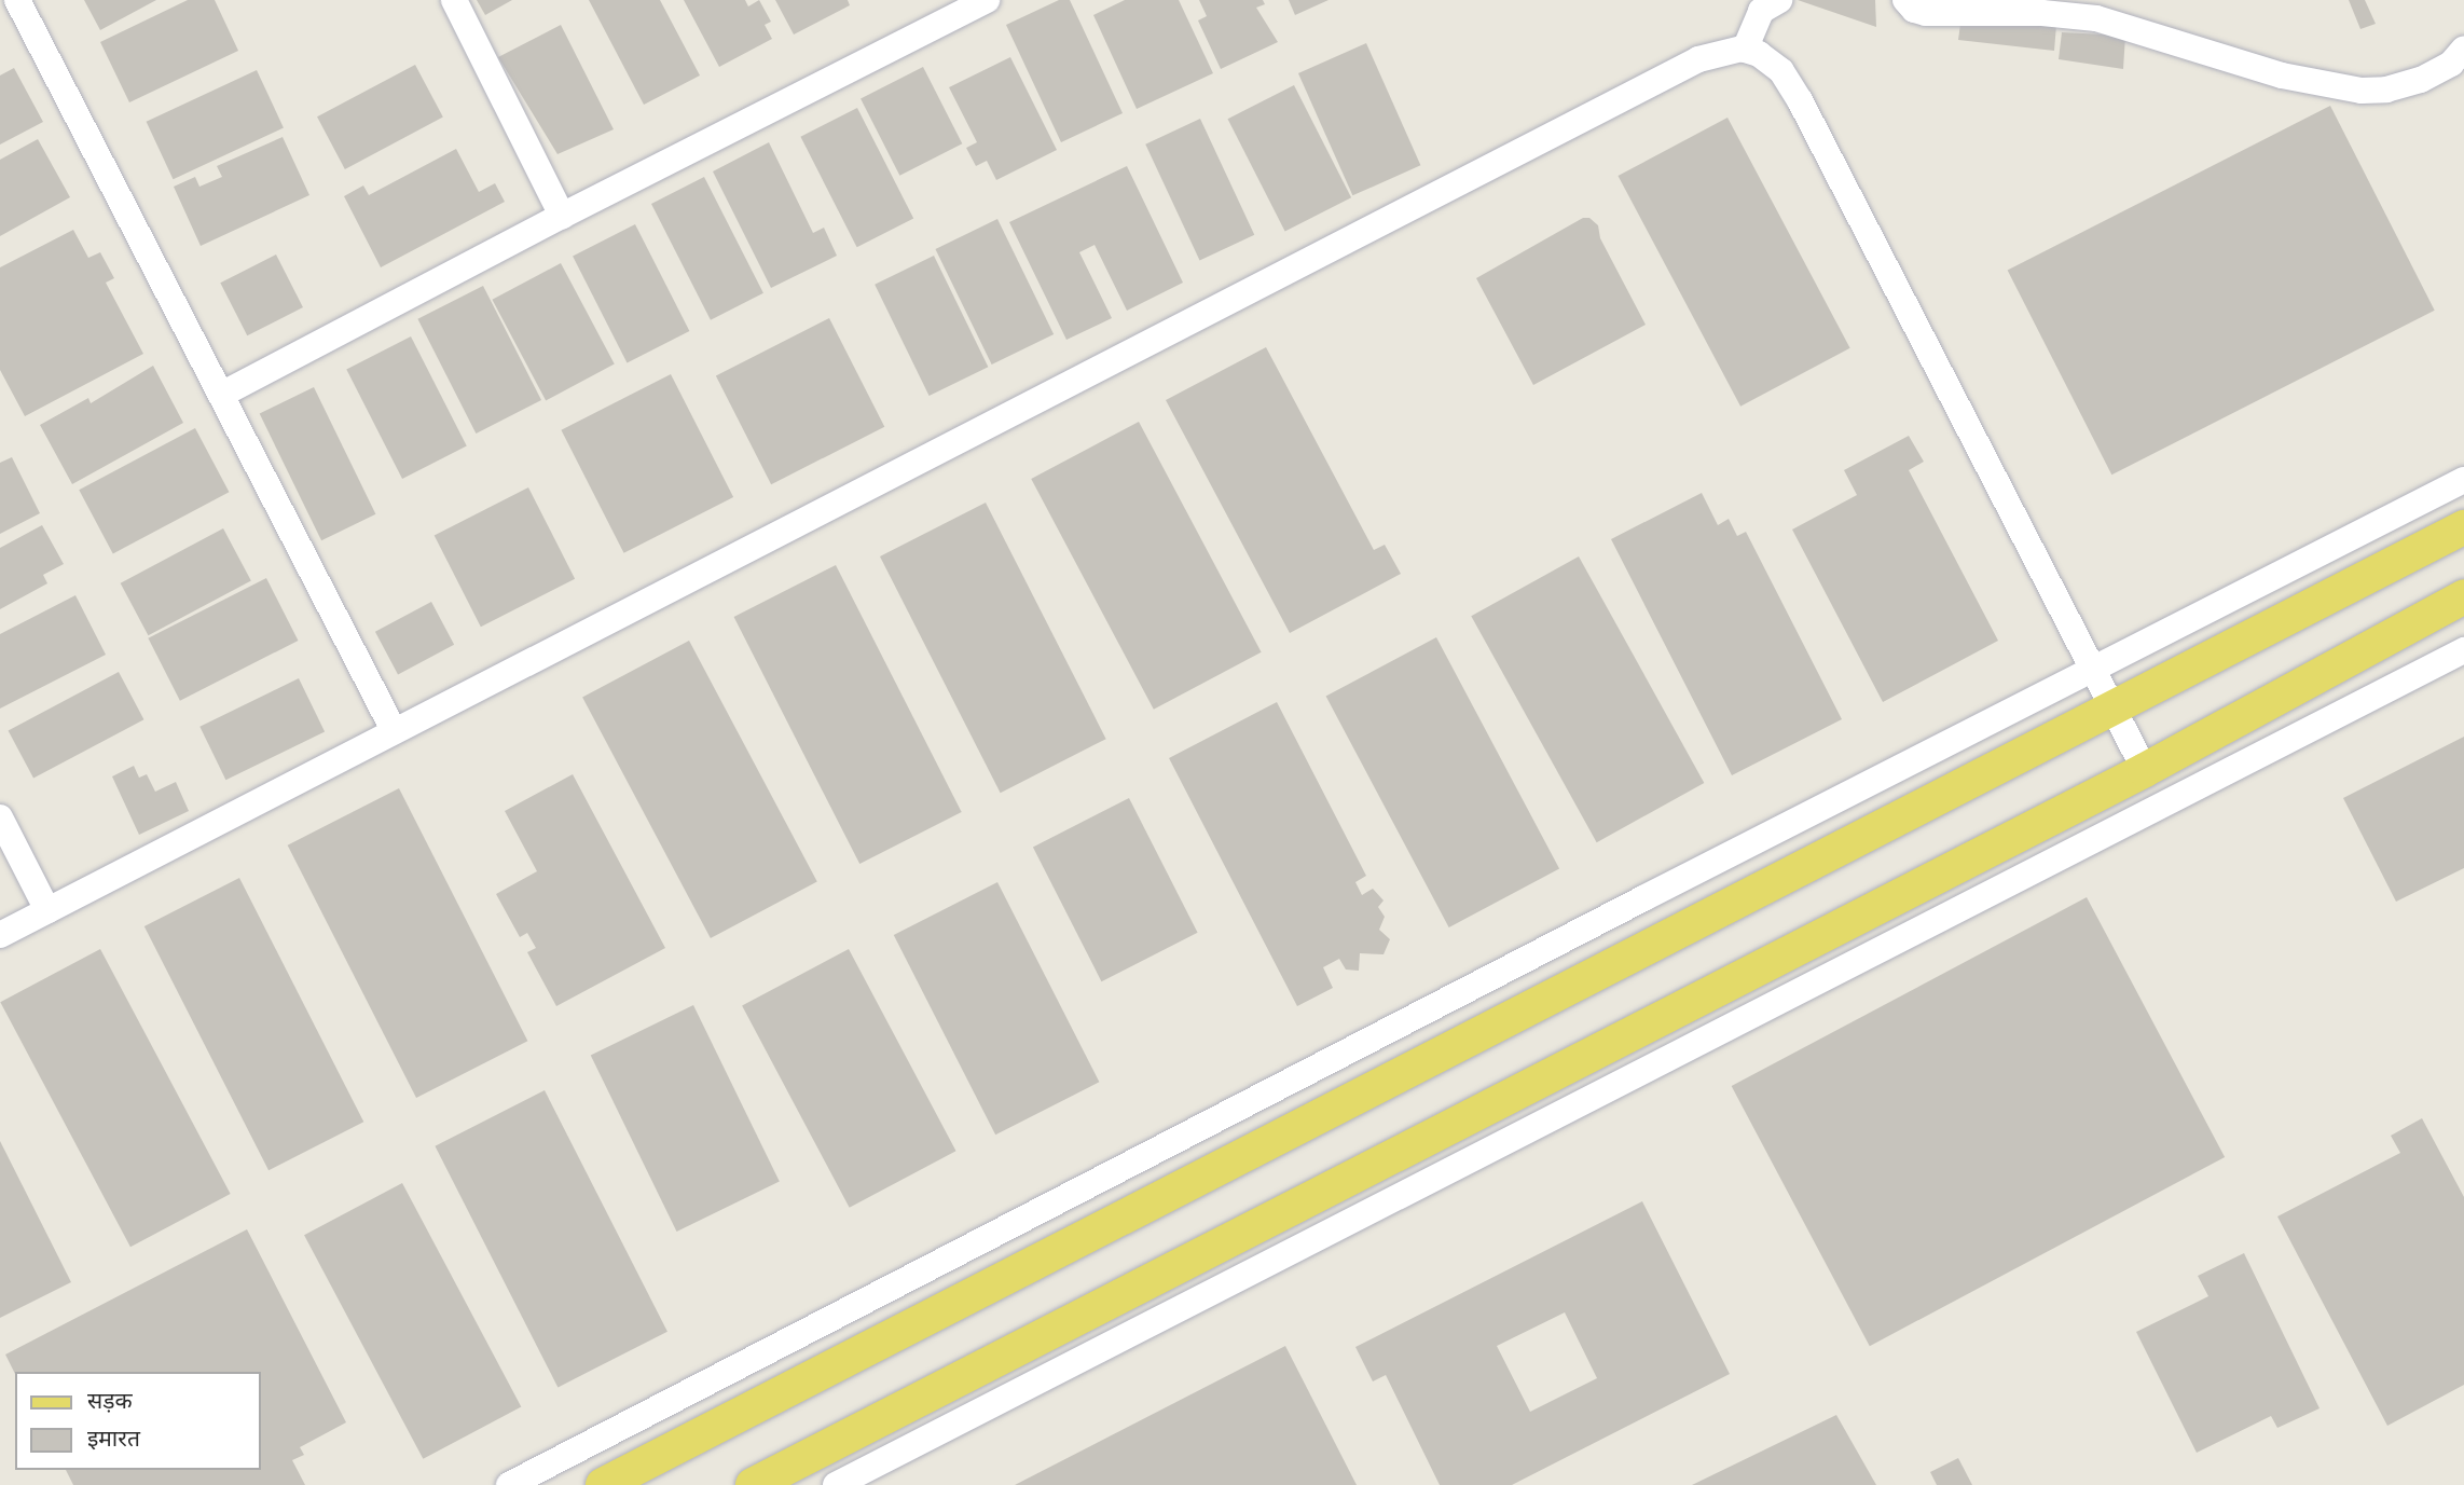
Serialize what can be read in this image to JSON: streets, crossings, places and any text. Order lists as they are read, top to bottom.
{
  "legend": ["सड़क", "इमारत"]
}
